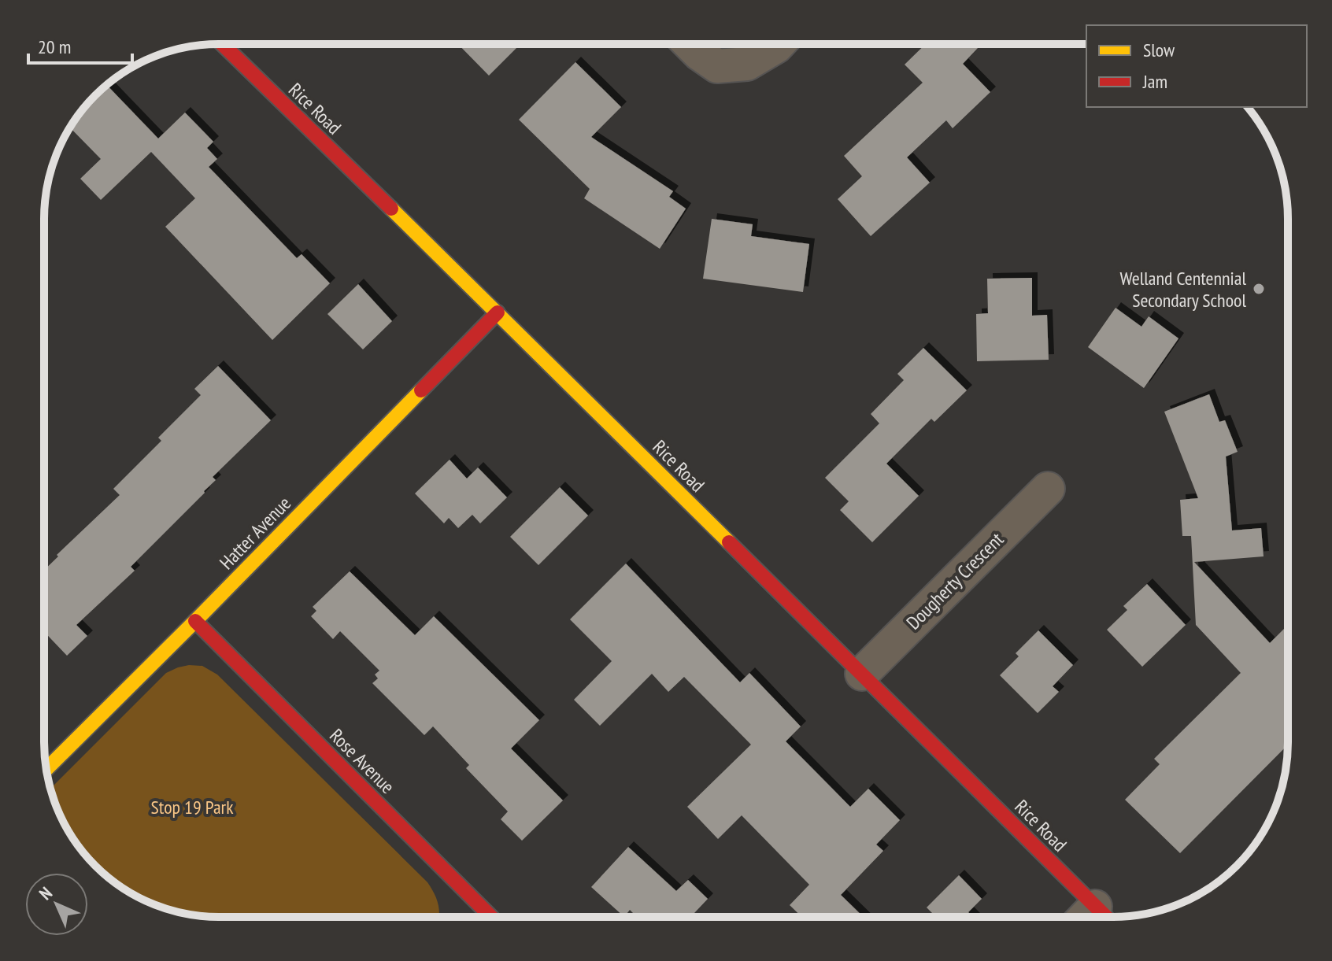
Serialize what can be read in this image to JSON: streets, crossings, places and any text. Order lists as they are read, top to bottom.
{
  "streets": {
    "main road": ["Rice Road", "Hatter Avenue", "Rose Avenue"],
    "street": ["Dougherty Crescent"]
  },
  "crossings": [
    ["Rice Road", "Hatter Avenue"],
    ["Rice Road", "Dougherty Crescent"],
    ["Hatter Avenue", "Rose Avenue"]
  ],
  "parks": ["Stop 19 Park"],
  "places": ["Welland Centennial Secondary School"],
  "legend": ["Slow", "Jam"],
  "scale_bar": "20 m",
  "north": "top left"
}
